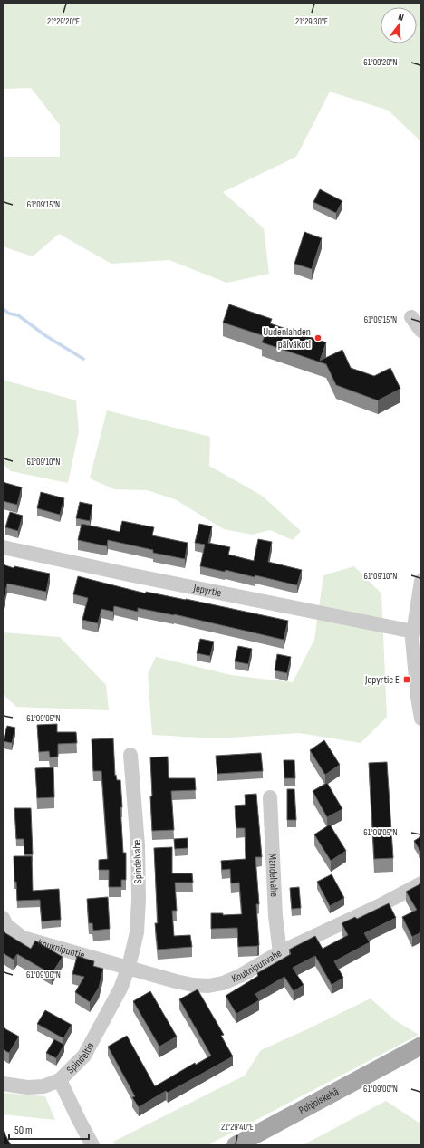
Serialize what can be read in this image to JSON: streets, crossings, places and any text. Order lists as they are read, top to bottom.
{
  "streets": {
    "main road": ["Pohjoiskehä"],
    "street": [
      "Jepyrtie",
      "Spindelvahe",
      "Mandelvahe",
      "Kouknipuntie",
      "Kouknipunvahe",
      "Spindeltie"
    ]
  },
  "crossings": [
    ["Spindelvahe", "Kouknipuntie"],
    ["Spindelvahe", "Kouknipunvahe"],
    ["Spindelvahe", "Spindeltie"],
    ["Mandelvahe", "Kouknipunvahe"],
    ["Kouknipuntie", "Kouknipunvahe"],
    ["Kouknipuntie", "Spindeltie"],
    ["Kouknipunvahe", "Spindeltie"]
  ],
  "places": {
    "other": ["Uudenlahden päiväkoti"],
    "transit": ["Jepyrtie E"]
  },
  "scale_bar": "50 m",
  "north": "top",
  "coordinates": [
    "21°29'20\"E",
    "21°29'30\"E",
    "61°09'20\"N",
    "61°09'15\"N",
    "61°09'10\"N",
    "61°09'05\"N",
    "61°09'00\"N",
    "21°29'40\"E"
  ]
}
